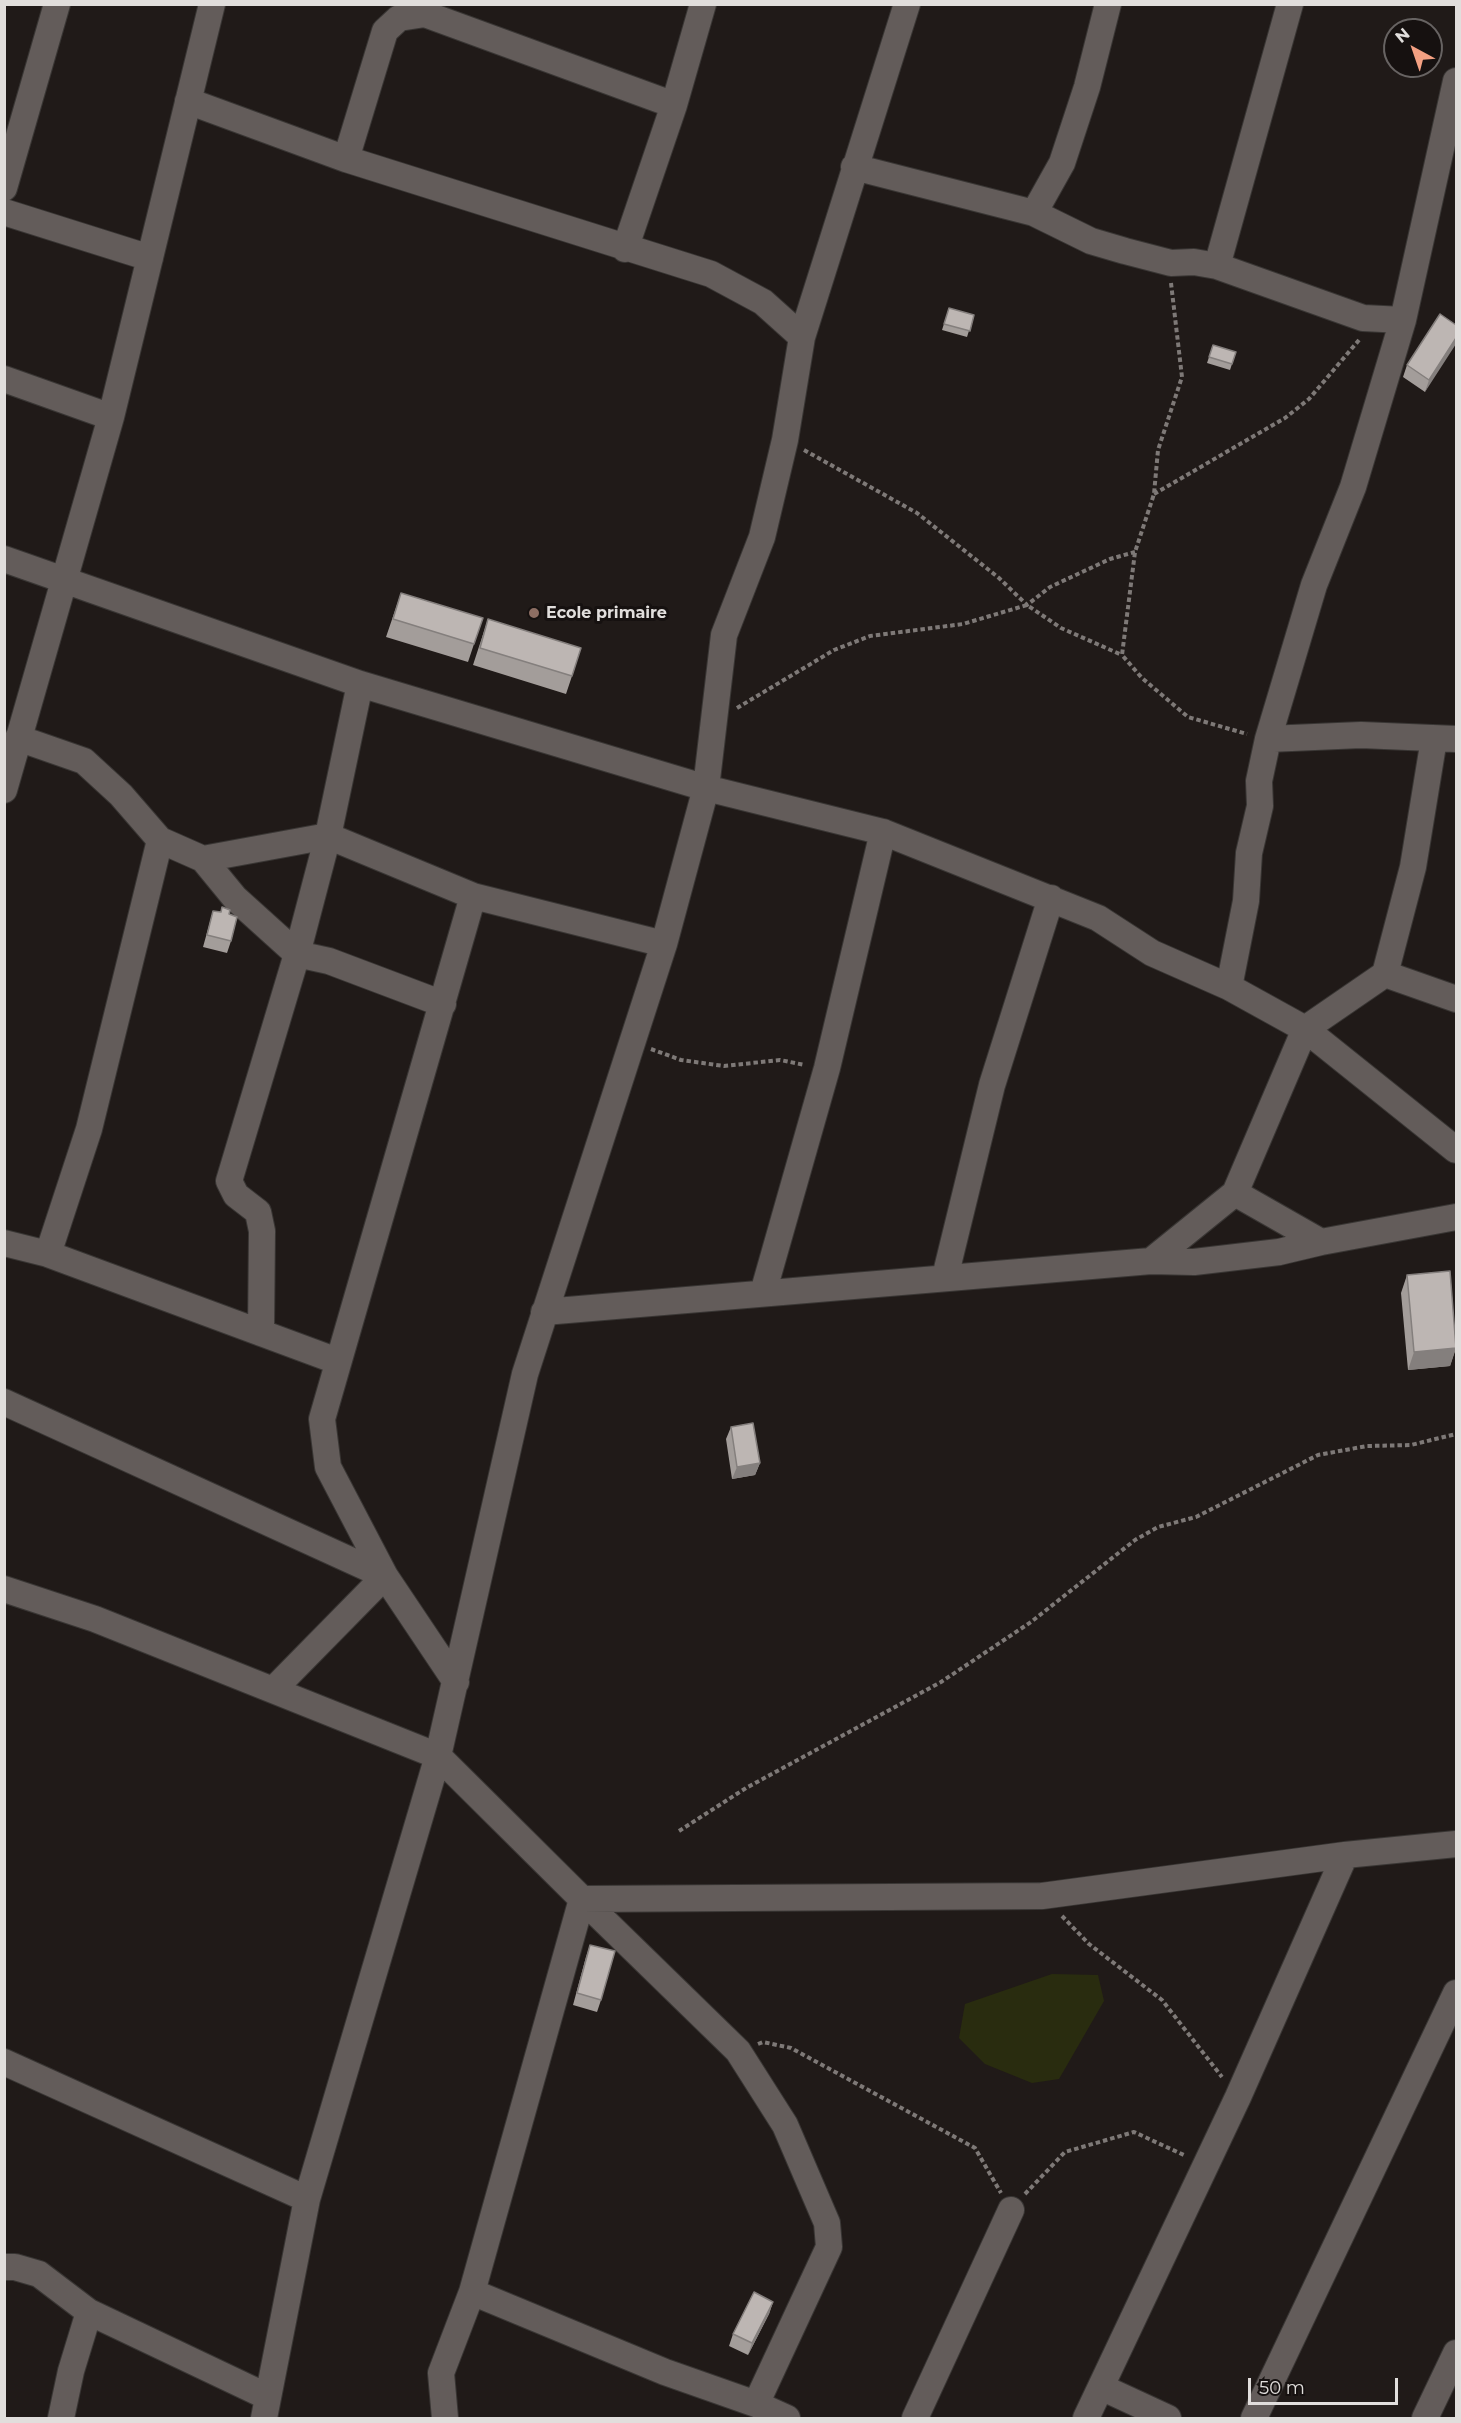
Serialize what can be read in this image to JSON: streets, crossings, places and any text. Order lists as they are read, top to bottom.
{
  "places": ["Ecole primaire"],
  "scale_bar": "50 m",
  "north": "top left"
}
